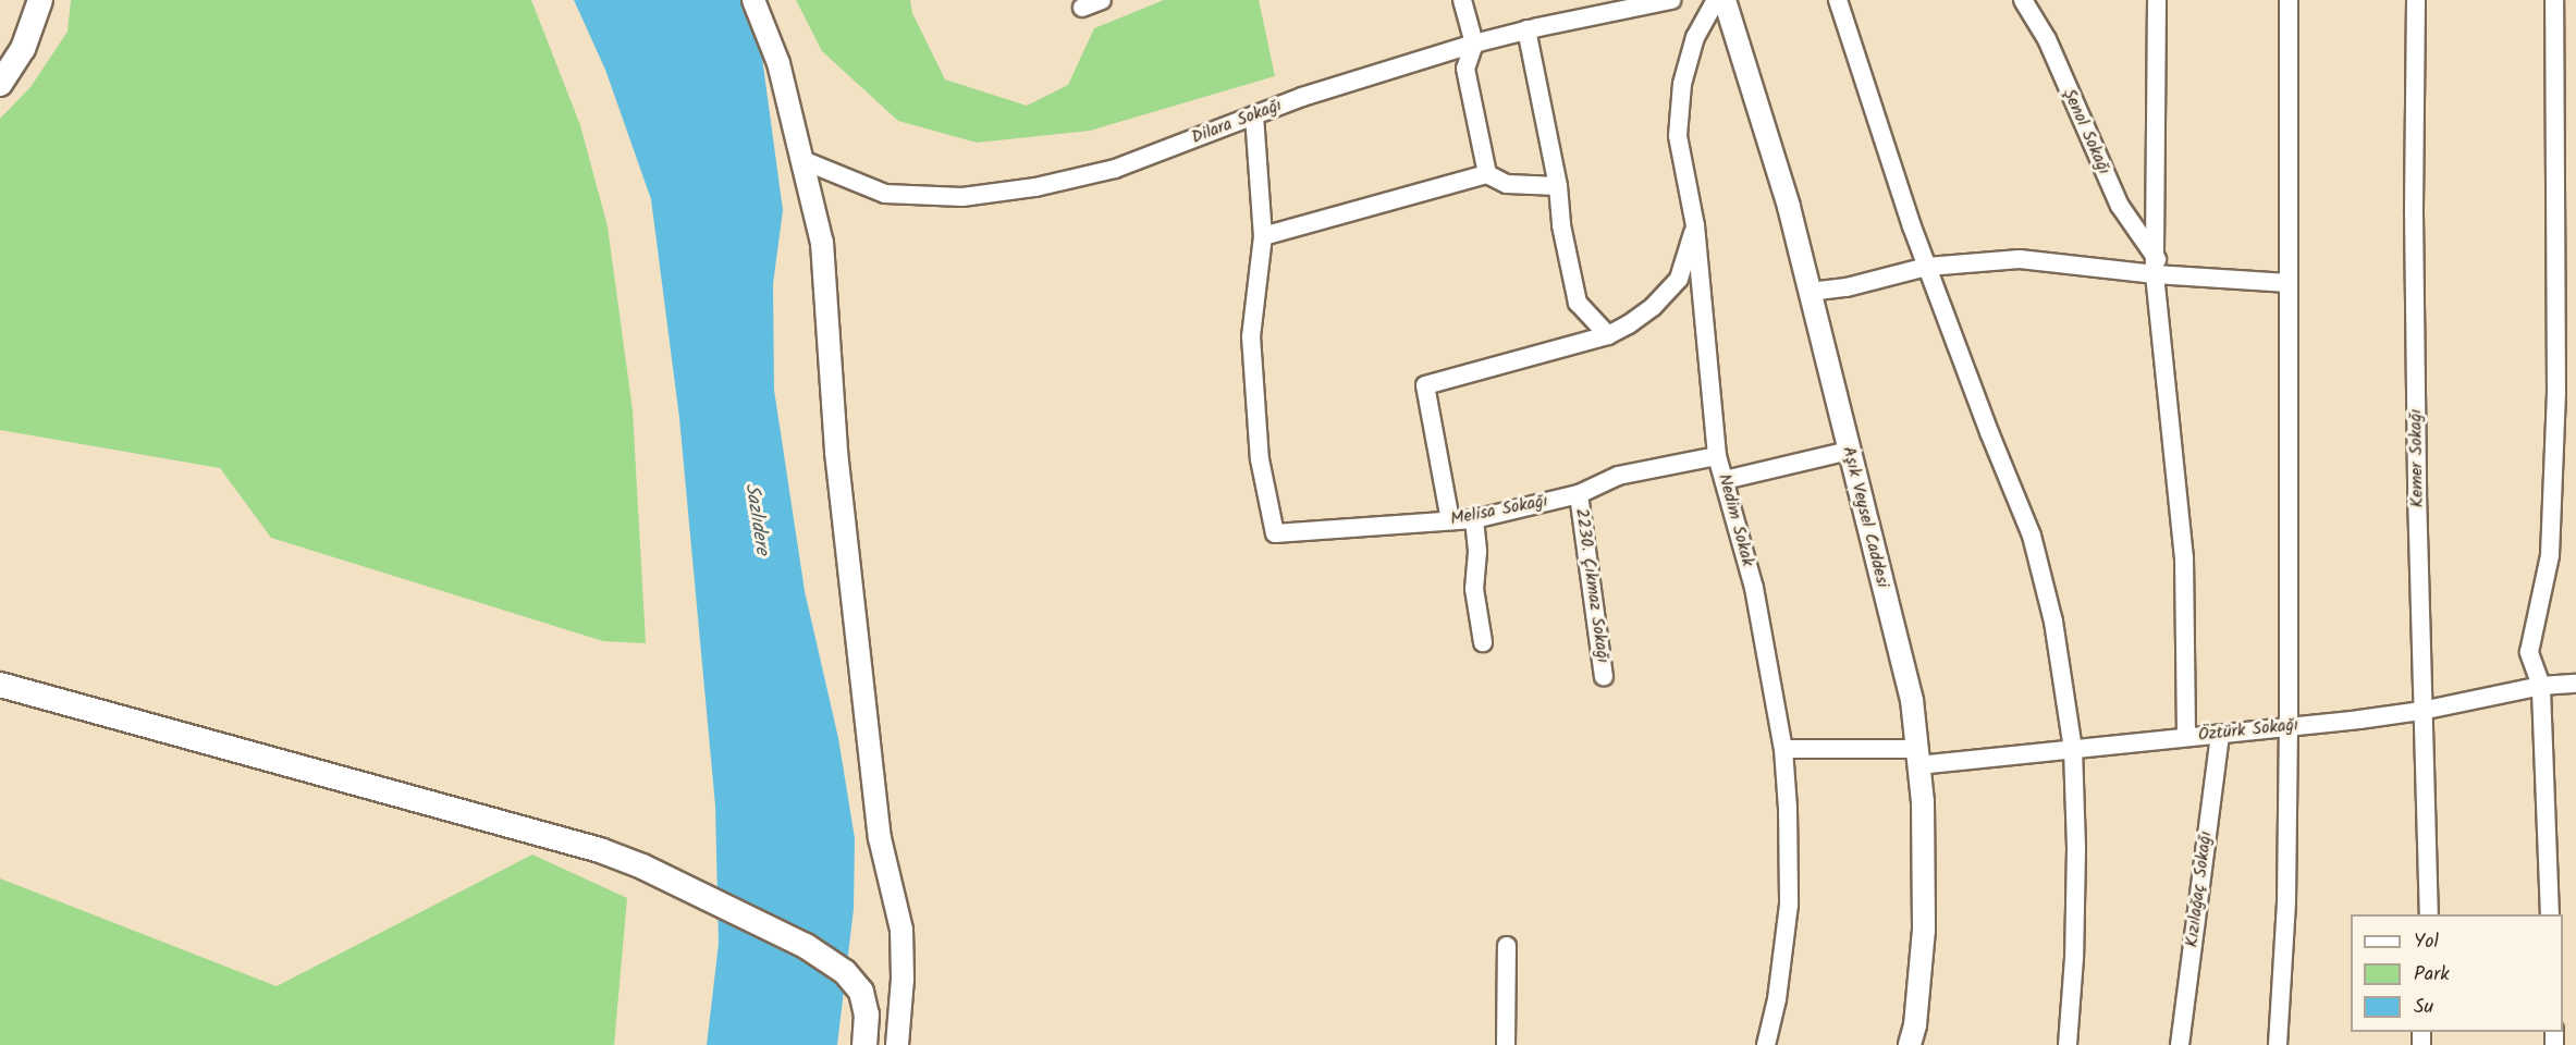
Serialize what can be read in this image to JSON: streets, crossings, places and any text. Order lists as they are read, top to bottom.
{
  "streets": {
    "street": [
      "Dilara Sokağı",
      "Şenol Sokağı",
      "Kemer Sokağı",
      "Melisa Sokağı",
      "Aşık Veysel Caddesi",
      "Nedim Sokak",
      "2230. Çıkmaz Sokağı",
      "Öztürk Sokağı",
      "Kızılağaç Sokağı"
    ]
  },
  "crossings": [
    ["Kemer Sokağı", "Öztürk Sokağı"],
    ["Melisa Sokağı", "Nedim Sokak"],
    ["Melisa Sokağı", "2230. Çıkmaz Sokağı"],
    ["Aşık Veysel Caddesi", "Öztürk Sokağı"],
    ["Nedim Sokak", "Öztürk Sokağı"],
    ["Öztürk Sokağı", "Kızılağaç Sokağı"]
  ],
  "water": ["Sazlıdere"],
  "legend": ["Yol", "Park", "Su"]
}
